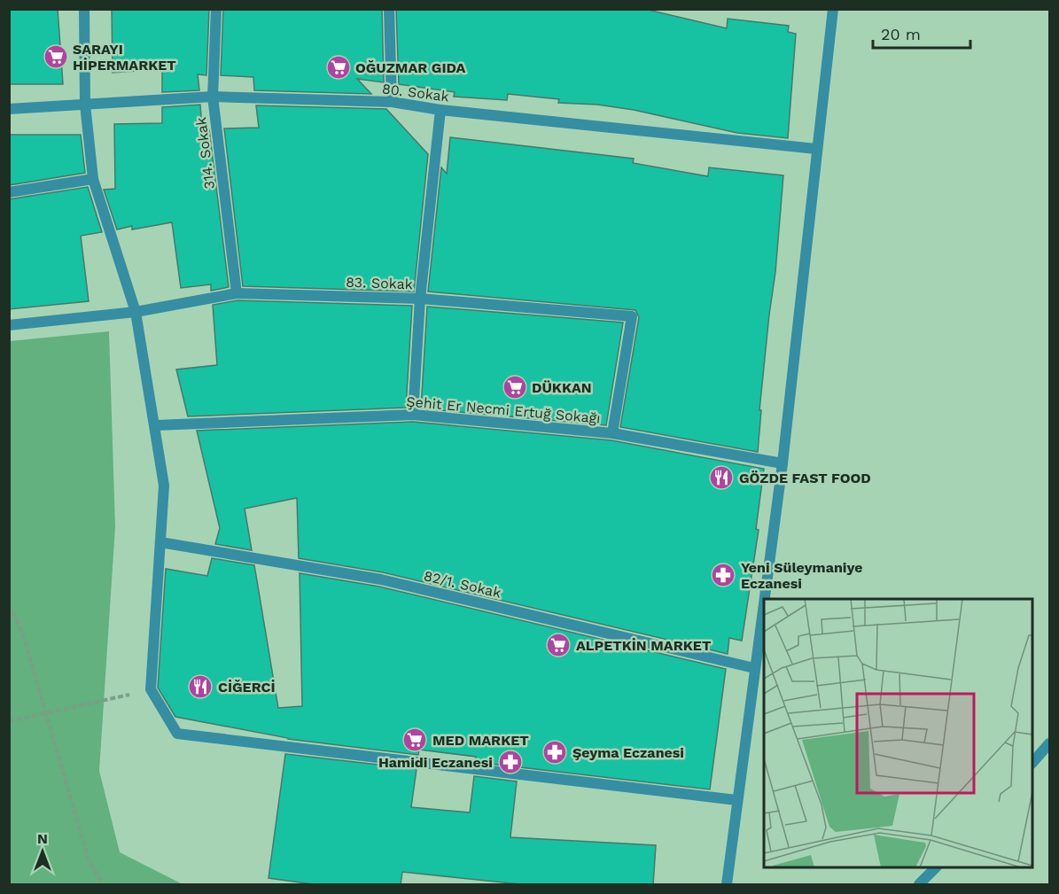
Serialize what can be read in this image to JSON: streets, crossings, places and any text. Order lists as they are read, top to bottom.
{
  "streets": {
    "street": [
      "80. Sokak",
      "314. Sokak",
      "83. Sokak",
      "Şehit Er Necmi Ertuğ Sokağı",
      "82/1. Sokak"
    ]
  },
  "crossings": [
    ["80. Sokak", "314. Sokak"],
    ["314. Sokak", "83. Sokak"],
    ["83. Sokak", "Şehit Er Necmi Ertuğ Sokağı"]
  ],
  "places": {
    "supermarket": [
      "SARAYI HİPERMARKET",
      "OĞUZMAR GIDA",
      "DÜKKAN",
      "ALPETKİN MARKET",
      "MED MARKET"
    ],
    "restaurant": ["GÖZDE FAST FOOD", "CİĞERCİ"],
    "pharmacy": ["Yeni Süleymaniye Eczanesi", "Şeyma Eczanesi", "Hamidi Eczanesi"]
  },
  "scale_bar": "20 m",
  "north": "top"
}
